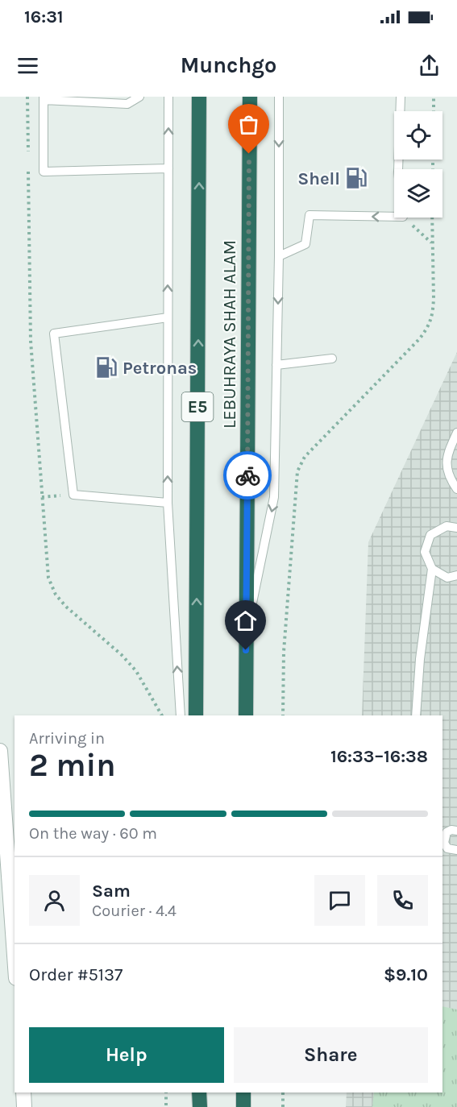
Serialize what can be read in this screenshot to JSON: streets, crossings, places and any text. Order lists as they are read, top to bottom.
{
  "streets": {
    "highway": ["LEBUHRAYA SHAH ALAM", "E5"]
  },
  "places": {
    "fuel station": ["Shell", "Petronas"]
  },
  "page": {
    "status": "16:31",
    "header": "Munchgo",
    "heading": ["2 min", "Arriving in", "16:33–16:38"],
    "panel": [
      "Sam",
      "Courier · 4.4",
      "Order #5137",
      "$9.10"
    ],
    "bar": "On the way · 60 m",
    "buttons": ["Help", "Share"]
  }
}
